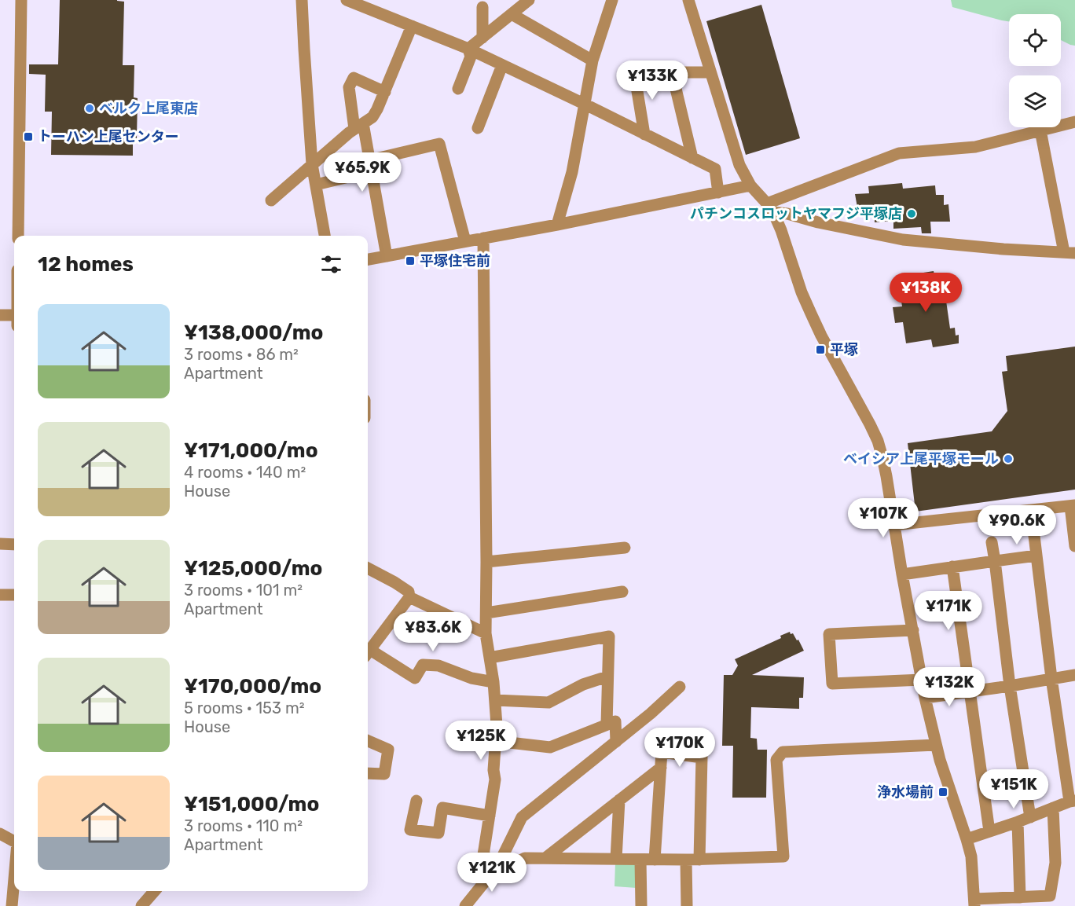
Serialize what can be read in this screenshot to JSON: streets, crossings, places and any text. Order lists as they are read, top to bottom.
{
  "places": {
    "other": ["ベルク上尾東店", "パチンコスロットヤマフジ平塚店", "ベイシア上尾平塚モール"],
    "transit": [
      "トーハン上尾センター",
      "平塚住宅前",
      "平塚",
      "浄水場前"
    ]
  },
  "page": {
    "price": [
      "¥133K",
      "¥65.9K",
      "¥138K",
      "¥107K",
      "¥90.6K",
      "¥171K",
      "¥83.6K",
      "¥132K",
      "¥125K",
      "¥170K",
      "¥151K",
      "¥121K"
    ],
    "heading": "12 homes",
    "list": [
      {
        "name": "¥138,000/mo",
        "note": "3 rooms · 86 m² · Apartment"
      },
      {
        "name": "¥171,000/mo",
        "note": "4 rooms · 140 m² · House"
      },
      {
        "name": "¥125,000/mo",
        "note": "3 rooms · 101 m² · Apartment"
      },
      {
        "name": "¥170,000/mo",
        "note": "5 rooms · 153 m² · House"
      },
      {
        "name": "¥151,000/mo",
        "note": "3 rooms · 110 m² · Apartment"
      }
    ]
  }
}
